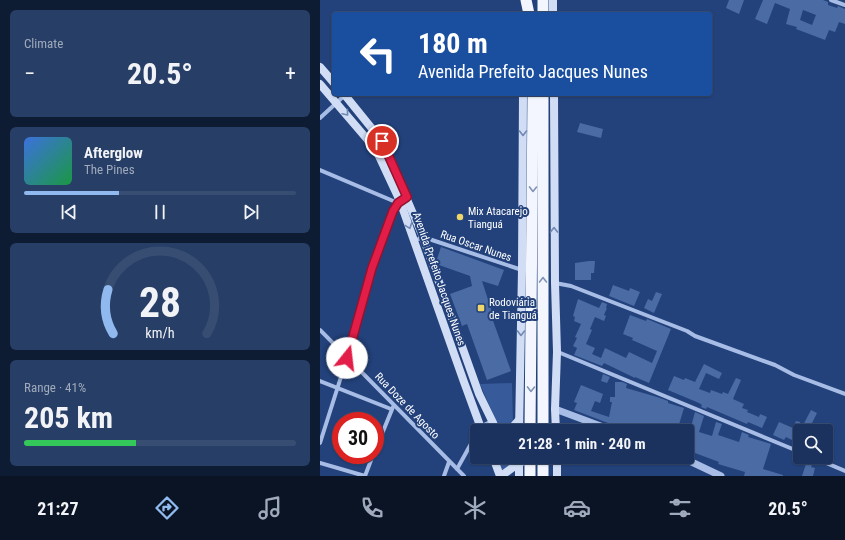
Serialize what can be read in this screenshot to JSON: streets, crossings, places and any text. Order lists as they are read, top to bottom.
{
  "streets": {
    "main road": ["Avenida Prefeito Jacques Nunes"],
    "street": ["Rua Oscar Nunes", "Rua Doze de Agosto"]
  },
  "crossings": [
    ["Rua Oscar Nunes", "Avenida Prefeito Jacques Nunes"]
  ],
  "places": {
    "other": ["Mix Atacarejo Tianguá"],
    "transit": ["Rodoviária de Tianguá"]
  },
  "page": {
    "tile": [
      "Climate",
      ["Range · 41%", "205 km"]
    ],
    "turn": ["180 m", "Avenida Prefeito Jacques Nunes"],
    "heat": ["−", "20.5°", "+"],
    "song": ["Afterglow", "The Pines"],
    "limit": "30",
    "trip": "21:28 · 1 min · 240 m",
    "tabs": ["21:27", "20.5°"],
    "gauge": ["28", "km/h"]
  }
}
